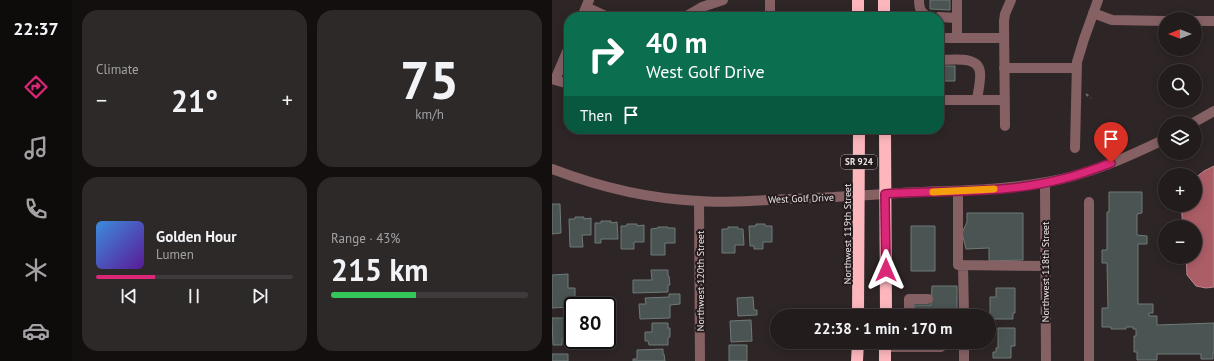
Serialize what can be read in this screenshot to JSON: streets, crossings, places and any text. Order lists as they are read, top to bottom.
{
  "streets": {
    "highway": ["SR 924", "Northwest 119th Street"],
    "street": ["West Golf Drive", "Northwest 118th Street", "Northwest 120th Street"]
  },
  "crossings": [
    ["SR 924", "West Golf Drive"],
    ["West Golf Drive", "Northwest 119th Street"],
    ["West Golf Drive", "Northwest 118th Street"],
    ["West Golf Drive", "Northwest 120th Street"]
  ],
  "north": "left",
  "page": {
    "tabs": "22:37",
    "tile": [
      "Climate",
      ["75", "km/h"],
      ["Range · 43%", "215 km"]
    ],
    "map_buttons": ["+", "−"],
    "turn": ["40 m", "West Golf Drive"],
    "heat": ["−", "21°", "+"],
    "then": "Then",
    "song": ["Golden Hour", "Lumen"],
    "limit": "80",
    "trip": "22:38 · 1 min · 170 m"
  }
}
